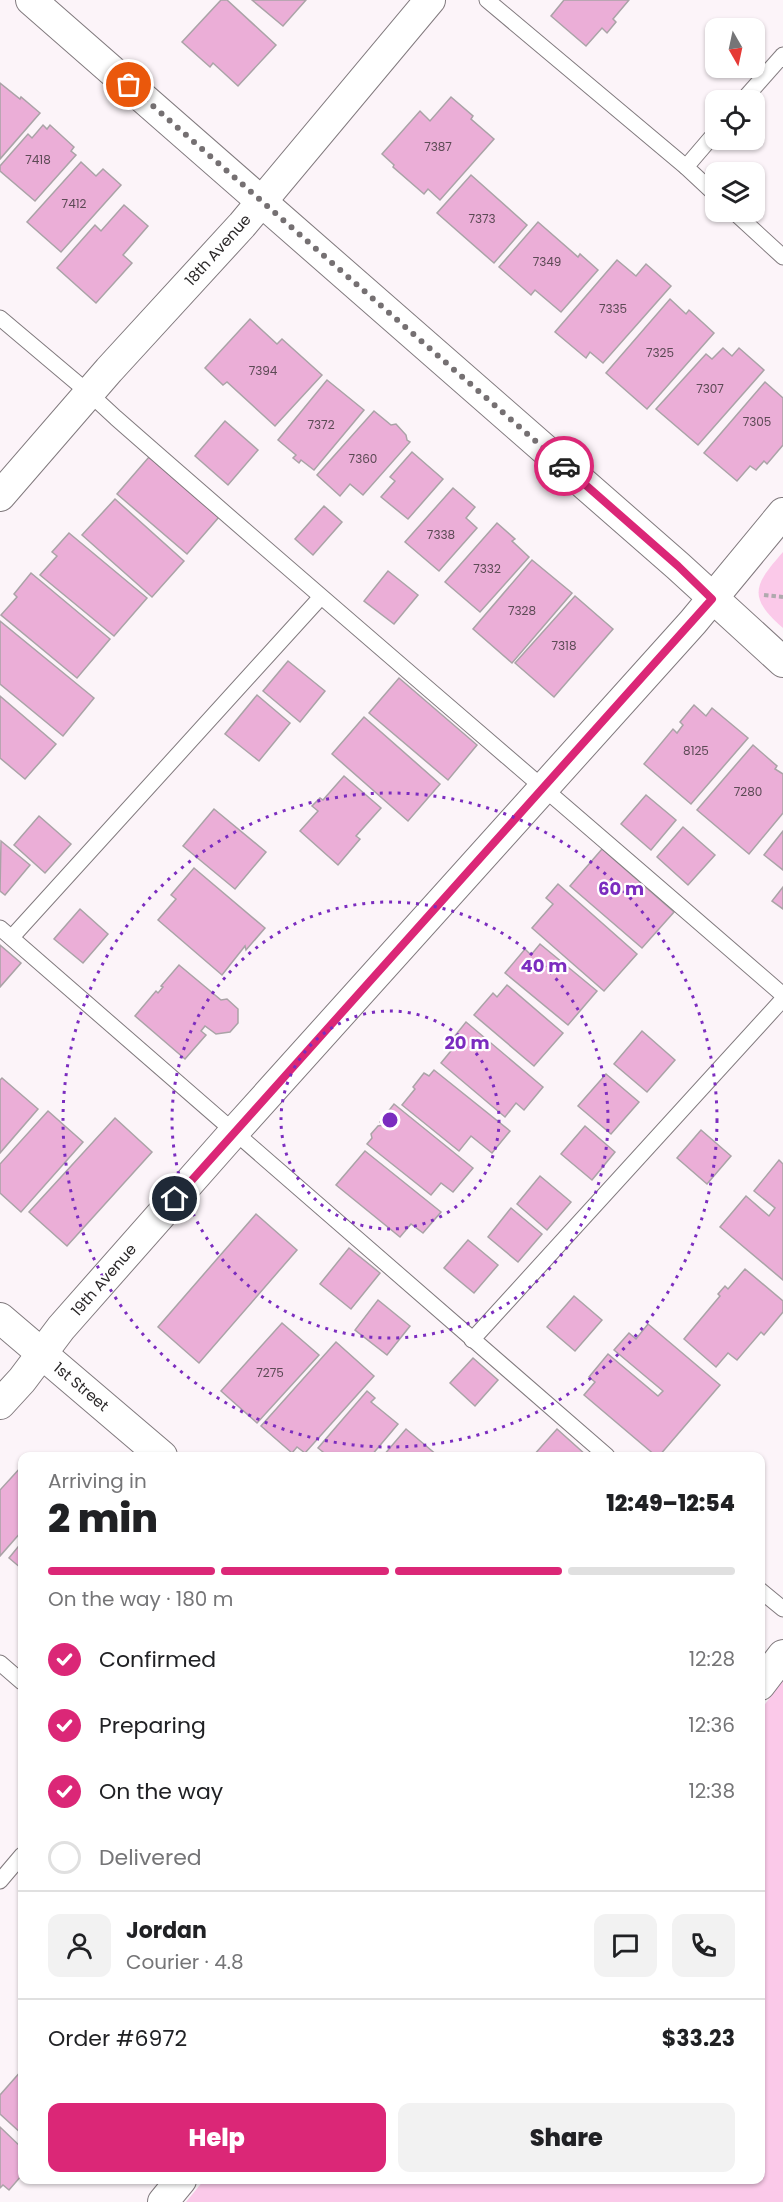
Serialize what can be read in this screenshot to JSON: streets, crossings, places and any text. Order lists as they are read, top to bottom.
{
  "streets": {
    "street": ["18th Avenue", "19th Avenue", "1st Street"]
  },
  "crossings": [
    ["19th Avenue", "1st Street"]
  ],
  "house_numbers": [
    "7387",
    "7418",
    "7412",
    "7373",
    "7349",
    "7335",
    "7325",
    "7394",
    "7307",
    "7305",
    "7372",
    "7360",
    "7338",
    "7332",
    "7328",
    "7318",
    "8125",
    "7280",
    "7275"
  ],
  "north": "bottom",
  "page": {
    "heading": ["2 min", "Arriving in", "12:49–12:54"],
    "panel": [
      "Jordan",
      "Courier · 4.8",
      "Order #6972",
      "$33.23"
    ],
    "bar": "On the way · 180 m",
    "list": [
      ["Confirmed", "12:28"],
      ["Preparing", "12:36"],
      ["On the way", "12:38"],
      "Delivered"
    ],
    "buttons": ["Help", "Share"]
  },
  "rings": ["60 m", "40 m", "20 m"]
}
